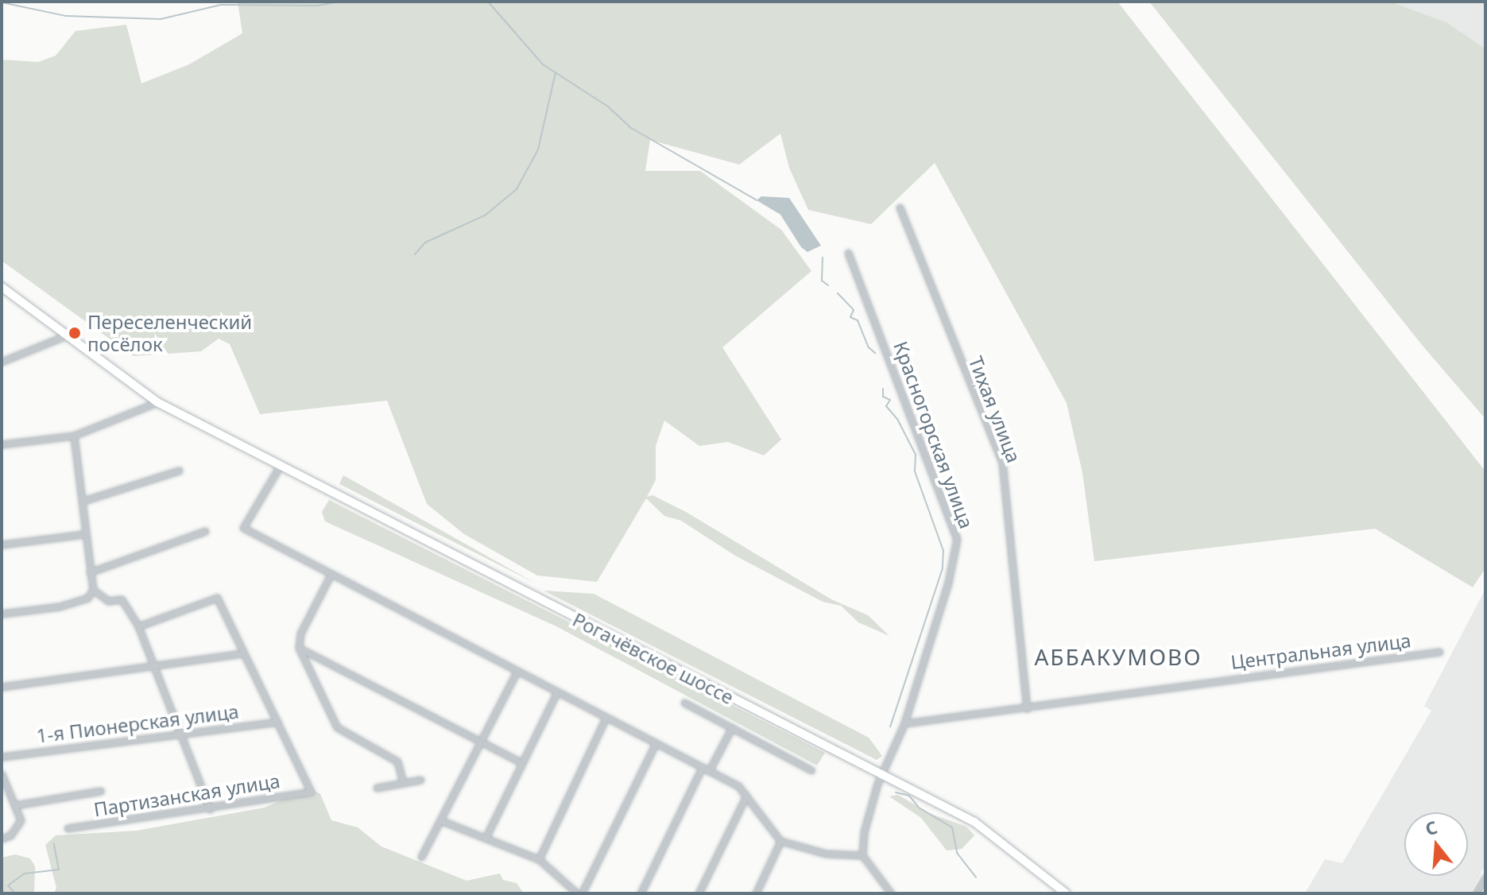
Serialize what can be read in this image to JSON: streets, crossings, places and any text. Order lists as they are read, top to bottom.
{
  "streets": {
    "main road": ["Рогачёвское шоссе"],
    "street": [
      "Тихая улица",
      "Красногорская улица",
      "Центральная улица",
      "1-я Пионерская улица",
      "Партизанская улица"
    ]
  },
  "crossings": [
    ["Тихая улица", "Центральная улица"],
    ["Красногорская улица", "Центральная улица"],
    ["Красногорская улица", "Рогачёвское шоссе"],
    ["1-я Пионерская улица", "Партизанская улица"]
  ],
  "districts": ["АББАКУМОВО"],
  "places": ["Переселенческий посёлок"],
  "north": "top"
}
